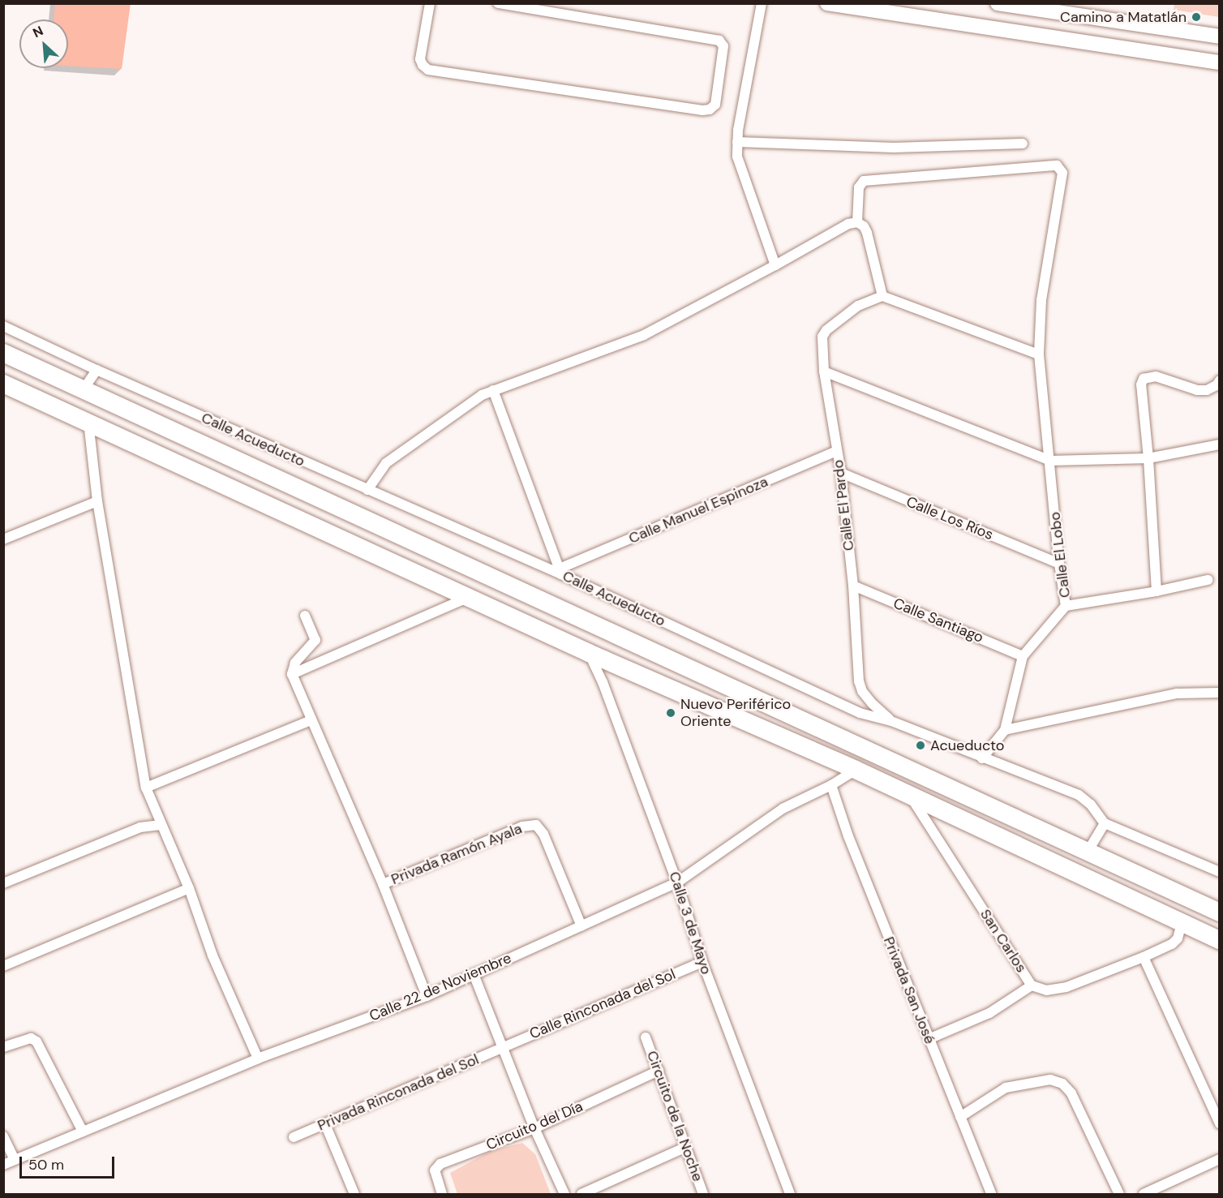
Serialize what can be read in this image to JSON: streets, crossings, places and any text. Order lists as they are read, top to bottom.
{
  "streets": {
    "street": [
      "Calle Acueducto",
      "Calle El Pardo",
      "Calle Manuel Espinoza",
      "Calle Los Ríos",
      "Calle El Lobo",
      "Calle Santiago",
      "Privada Ramón Ayala",
      "Calle 3 de Mayo",
      "San Carlos",
      "Calle 22 de Noviembre",
      "Privada San José",
      "Calle Rinconada del Sol",
      "Privada Rinconada del Sol",
      "Circuito de la Noche",
      "Circuito del Día"
    ]
  },
  "crossings": [
    ["Calle Acueducto", "Calle El Pardo"],
    ["Calle Acueducto", "Calle Manuel Espinoza"],
    ["Calle Acueducto", "Calle El Lobo"],
    ["Calle El Pardo", "Calle Manuel Espinoza"],
    ["Calle El Pardo", "Calle Los Ríos"],
    ["Calle El Pardo", "Calle Santiago"],
    ["Calle Los Ríos", "Calle El Lobo"],
    ["Calle El Lobo", "Calle Santiago"],
    ["Privada Ramón Ayala", "Calle 22 de Noviembre"],
    ["Calle 3 de Mayo", "Calle 22 de Noviembre"],
    ["Calle 3 de Mayo", "Calle Rinconada del Sol"],
    ["Calle 22 de Noviembre", "Privada San José"],
    ["Calle Rinconada del Sol", "Privada Rinconada del Sol"],
    ["Circuito de la Noche", "Circuito del Día"]
  ],
  "places": ["Camino a Matatlán", "Nuevo Periférico Oriente", "Acueducto"],
  "scale_bar": "50 m",
  "north": "top left"
}
